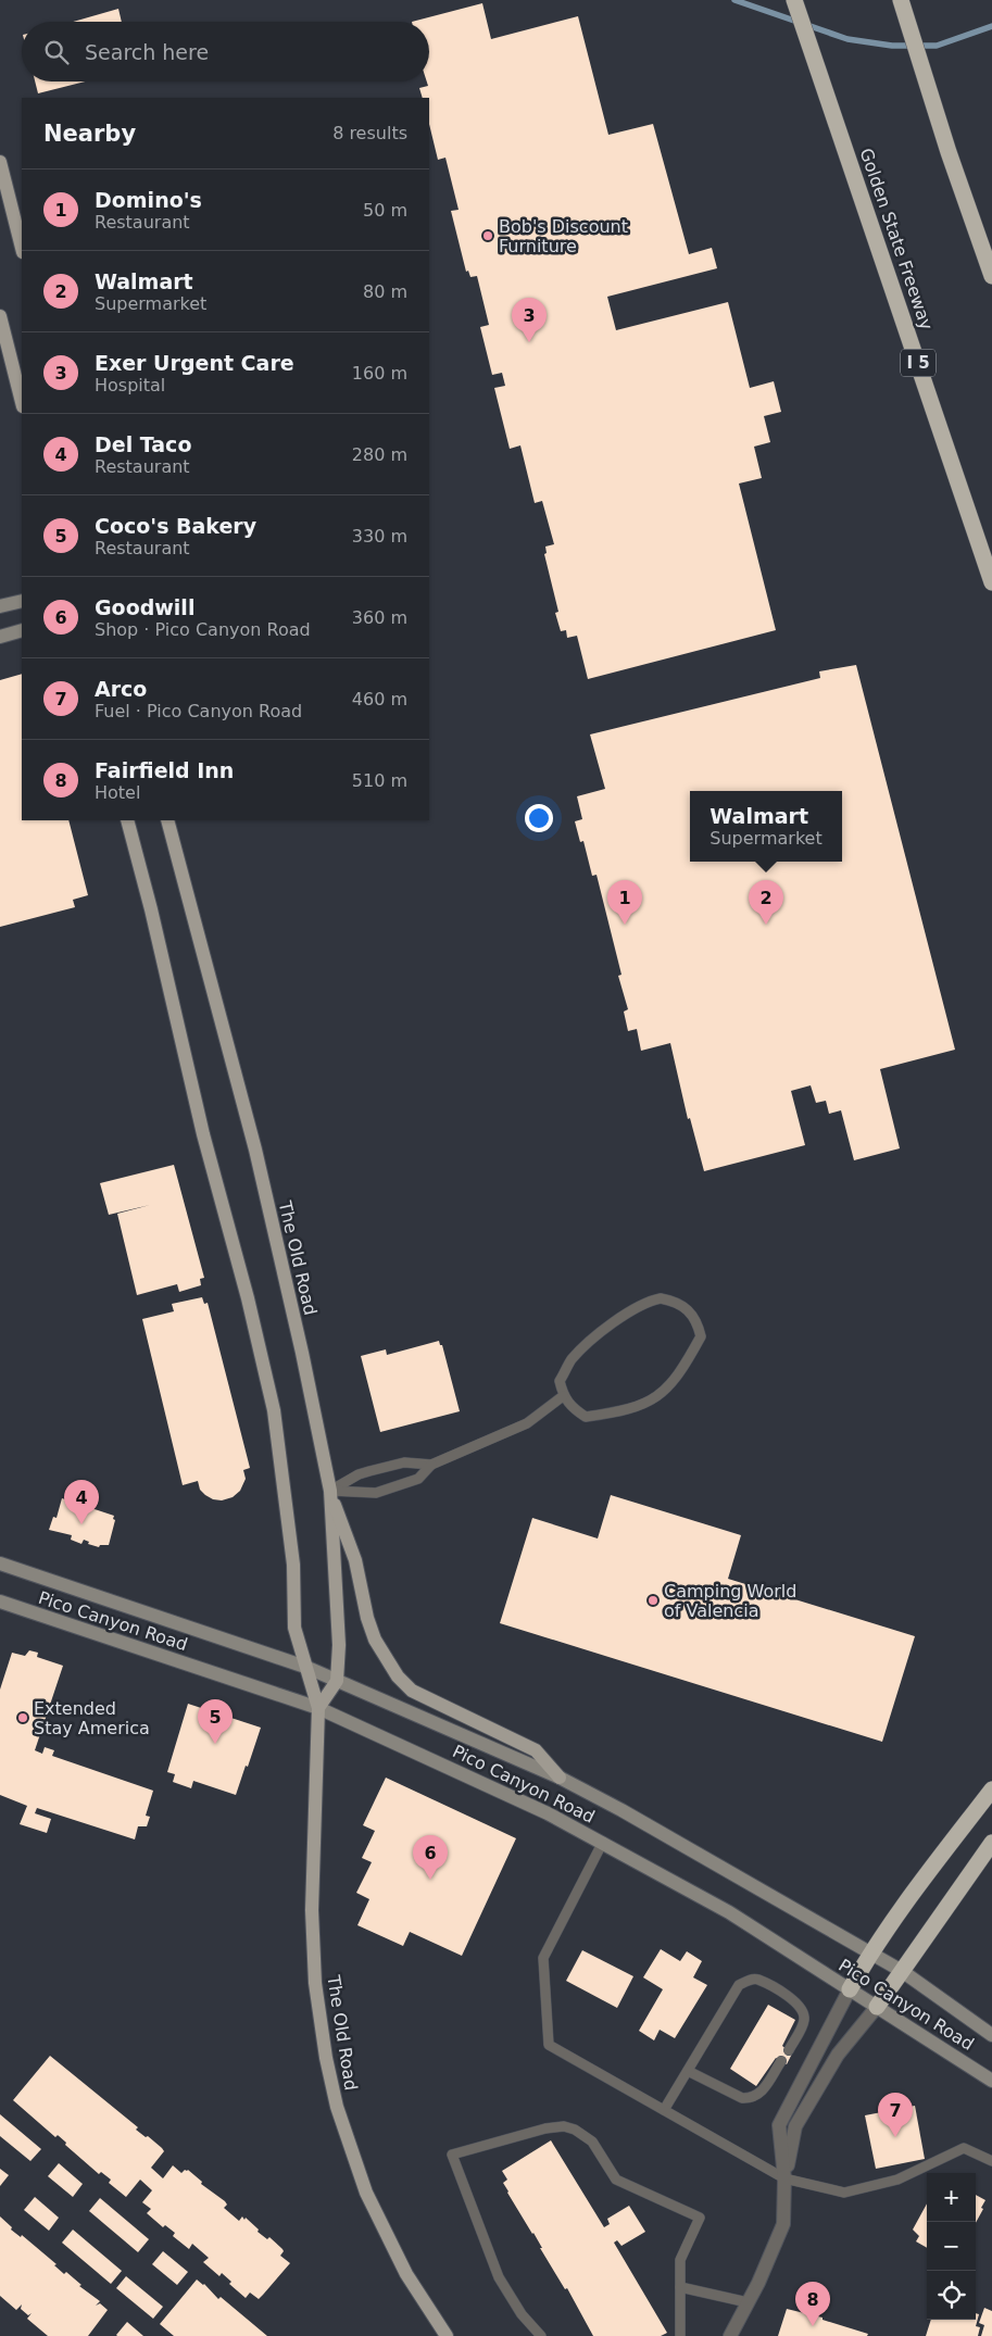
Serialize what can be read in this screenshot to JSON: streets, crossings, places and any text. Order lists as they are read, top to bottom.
{
  "streets": {
    "highway": ["Golden State Freeway", "I 5"],
    "main road": ["The Old Road", "Pico Canyon Road"]
  },
  "crossings": [
    ["The Old Road", "Pico Canyon Road"]
  ],
  "places": ["Bob's Discount Furniture", "Camping World of Valencia", "Extended Stay America"],
  "page": {
    "search": "Search here",
    "heading": ["Nearby", "8 results"],
    "list": [
      {
        "mark": "1",
        "name": "Domino's",
        "note": "Restaurant",
        "value": "50 m"
      },
      {
        "mark": "2",
        "name": "Walmart",
        "note": "Supermarket",
        "value": "80 m"
      },
      {
        "mark": "3",
        "name": "Exer Urgent Care",
        "note": "Hospital",
        "value": "160 m"
      },
      {
        "mark": "4",
        "name": "Del Taco",
        "note": "Restaurant",
        "value": "280 m"
      },
      {
        "mark": "5",
        "name": "Coco's Bakery",
        "note": "Restaurant",
        "value": "330 m"
      },
      {
        "mark": "6",
        "name": "Goodwill",
        "note": "Shop · Pico Canyon Road",
        "value": "360 m"
      },
      {
        "mark": "7",
        "name": "Arco",
        "note": "Fuel · Pico Canyon Road",
        "value": "460 m"
      },
      {
        "mark": "8",
        "name": "Fairfield Inn",
        "note": "Hotel",
        "value": "510 m"
      }
    ],
    "pins": [
      "3",
      "1",
      "2",
      "4",
      "5",
      "6",
      "7",
      "8"
    ],
    "popup": ["Walmart", "Supermarket"],
    "map_buttons": ["+", "−"]
  }
}
